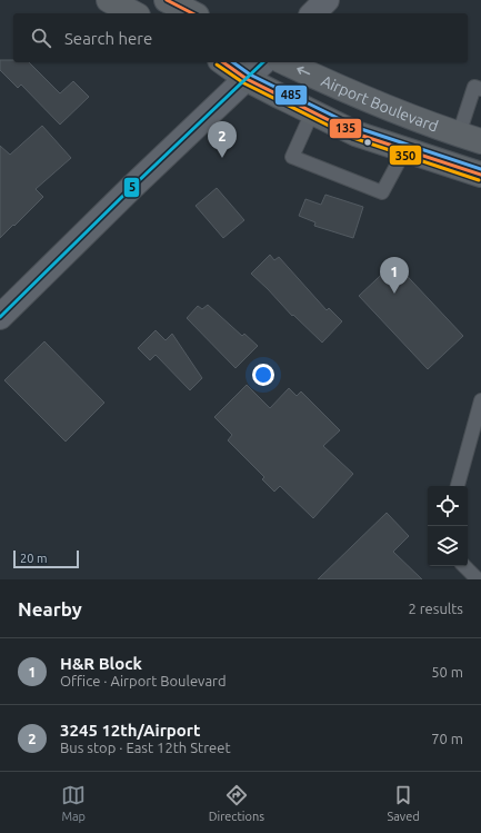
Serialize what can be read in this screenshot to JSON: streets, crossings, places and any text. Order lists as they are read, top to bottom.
{
  "streets": {
    "main road": ["Airport Boulevard"]
  },
  "lines": [
    "transit line 135",
    "transit line 485",
    "transit line 5",
    "transit line 350"
  ],
  "scale_bar": "20 m",
  "page": {
    "search": "Search here",
    "pins": ["2", "1"],
    "scale": "20 m",
    "heading": ["Nearby", "2 results"],
    "list": [
      {
        "mark": "1",
        "name": "H&R Block",
        "note": "Office · Airport Boulevard",
        "value": "50 m"
      },
      {
        "mark": "2",
        "name": "3245 12th/Airport",
        "note": "Bus stop · East 12th Street",
        "value": "70 m"
      }
    ],
    "nav": ["Map", "Directions", "Saved"]
  }
}
